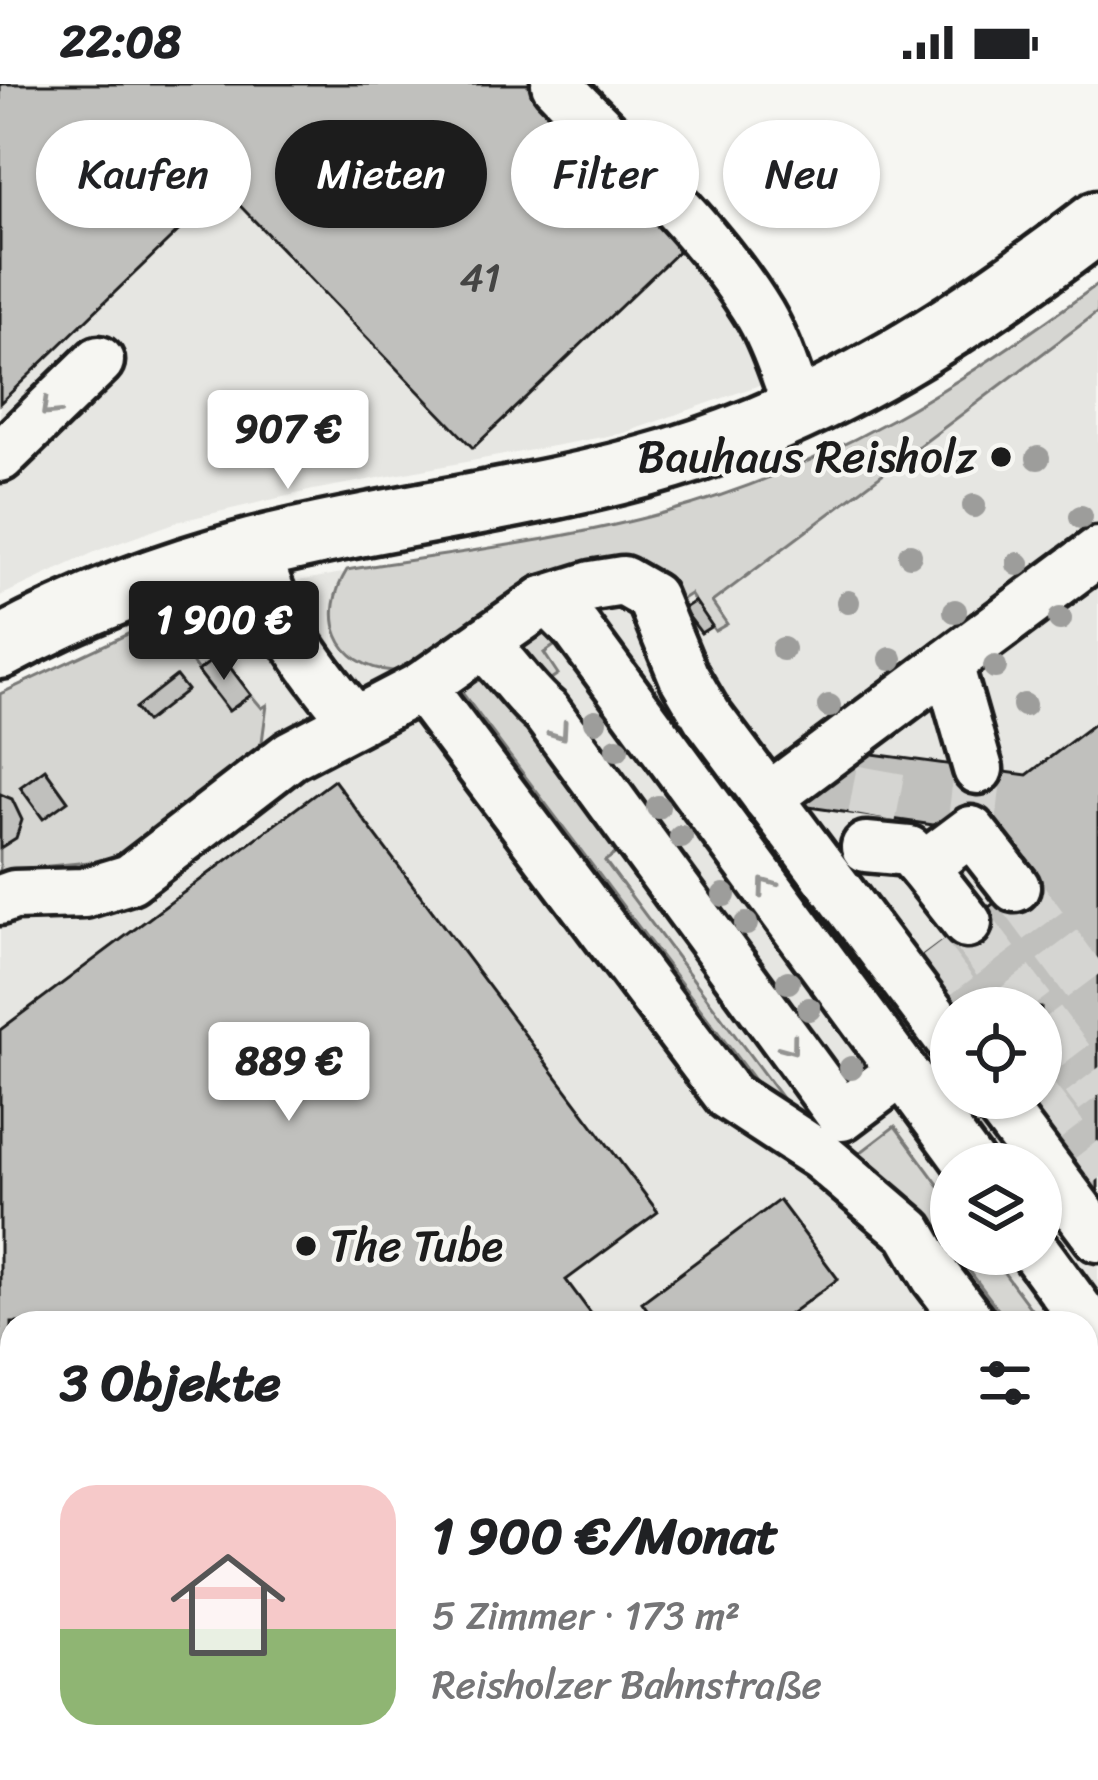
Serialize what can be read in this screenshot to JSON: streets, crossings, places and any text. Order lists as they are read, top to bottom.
{
  "places": ["Bauhaus Reisholz", "The Tube"],
  "house_numbers": ["41"],
  "page": {
    "status": "22:08",
    "chip": [
      "Kaufen",
      "Mieten",
      "Filter",
      "Neu"
    ],
    "price": ["907 €", "1 900 €", "889 €"],
    "heading": "3 Objekte",
    "list": [
      {
        "name": "1 900 €/Monat",
        "note": "5 Zimmer · 173 m² · Reisholzer Bahnstraße"
      }
    ]
  }
}
